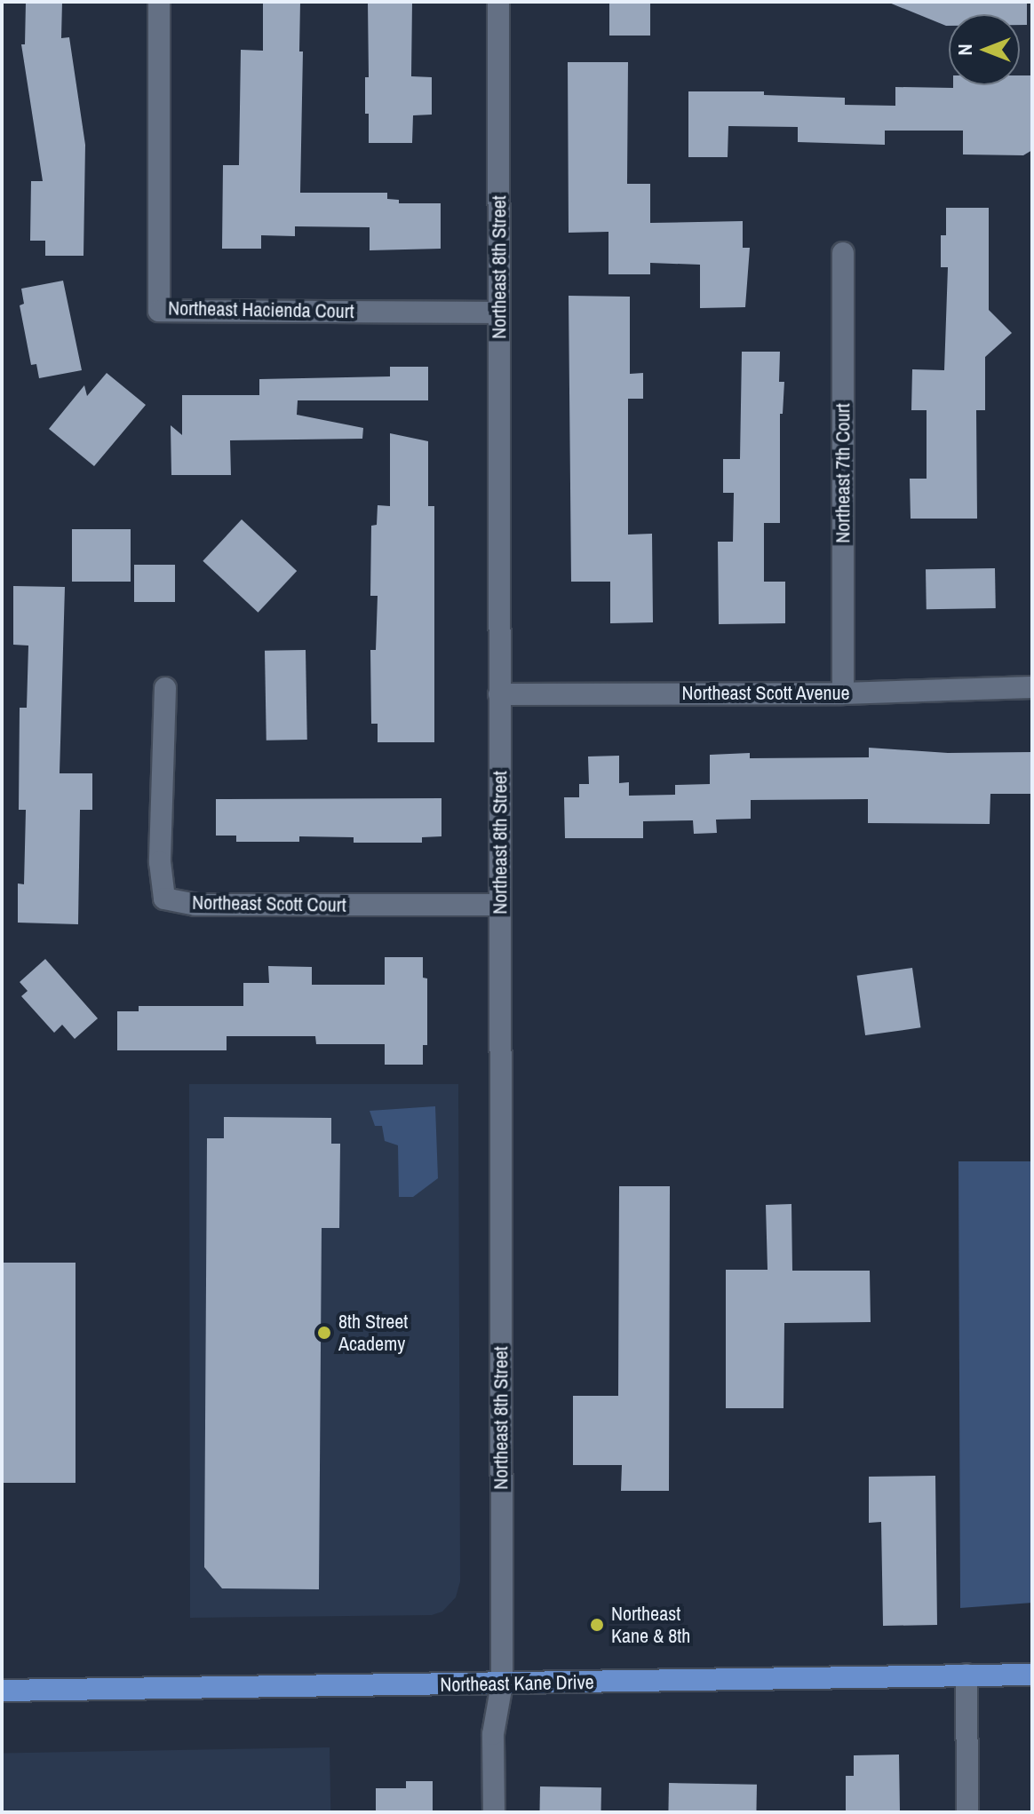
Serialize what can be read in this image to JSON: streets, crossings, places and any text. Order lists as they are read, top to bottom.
{
  "streets": {
    "main road": ["Northeast Kane Drive"],
    "street": [
      "Northeast 8th Street",
      "Northeast Hacienda Court",
      "Northeast 7th Court",
      "Northeast Scott Avenue",
      "Northeast Scott Court"
    ]
  },
  "crossings": [
    ["Northeast 8th Street", "Northeast Hacienda Court"],
    ["Northeast 8th Street", "Northeast Scott Avenue"],
    ["Northeast 8th Street", "Northeast Scott Court"],
    ["Northeast 8th Street", "Northeast Kane Drive"],
    ["Northeast 7th Court", "Northeast Scott Avenue"]
  ],
  "places": ["8th Street Academy", "Northeast Kane & 8th"],
  "north": "left"
}
